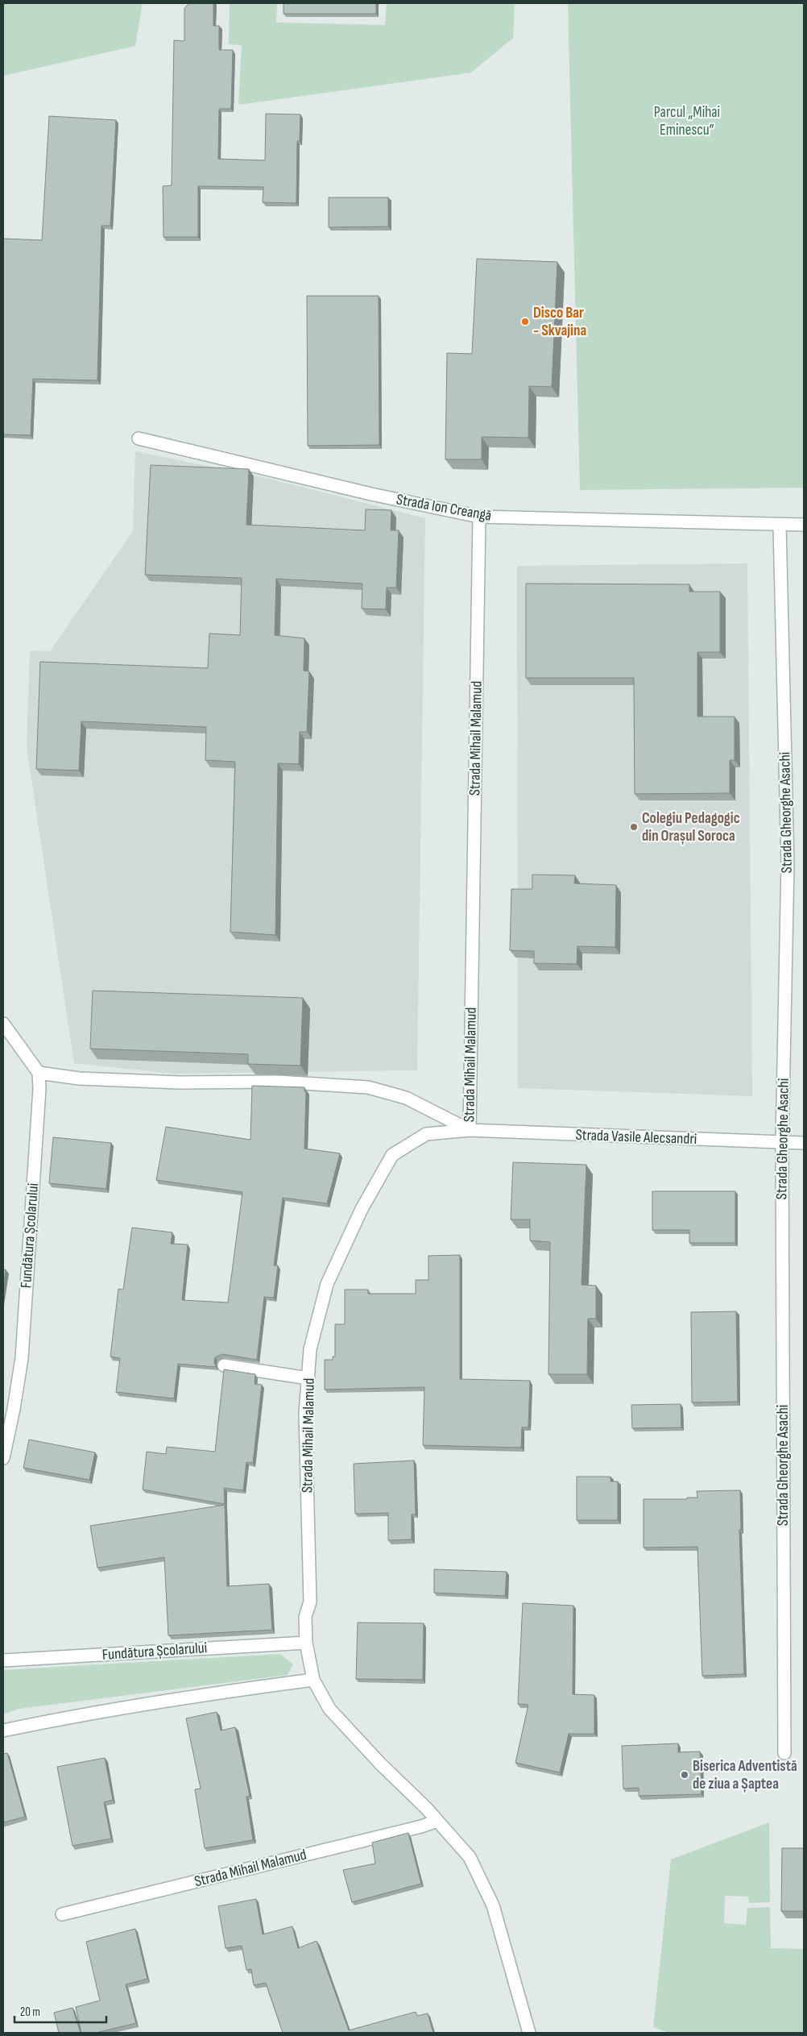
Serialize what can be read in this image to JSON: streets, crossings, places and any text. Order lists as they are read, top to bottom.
{
  "streets": {
    "street": [
      "Strada Ion Creangă",
      "Strada Mihail Malamud",
      "Strada Gheorghe Asachi",
      "Strada Vasile Alecsandri",
      "Fundătura Școlarului"
    ]
  },
  "crossings": [
    ["Strada Ion Creangă", "Strada Mihail Malamud"],
    ["Strada Ion Creangă", "Strada Gheorghe Asachi"],
    ["Strada Mihail Malamud", "Strada Vasile Alecsandri"],
    ["Strada Mihail Malamud", "Fundătura Școlarului"],
    ["Strada Gheorghe Asachi", "Strada Vasile Alecsandri"]
  ],
  "parks": ["Parcul „Mihai Eminescu”"],
  "places": ["Disco Bar - Skvajina", "Colegiu Pedagogic din Orașul Soroca", "Biserica Adventistă de ziua a Șaptea"],
  "scale_bar": "20 m"
}
